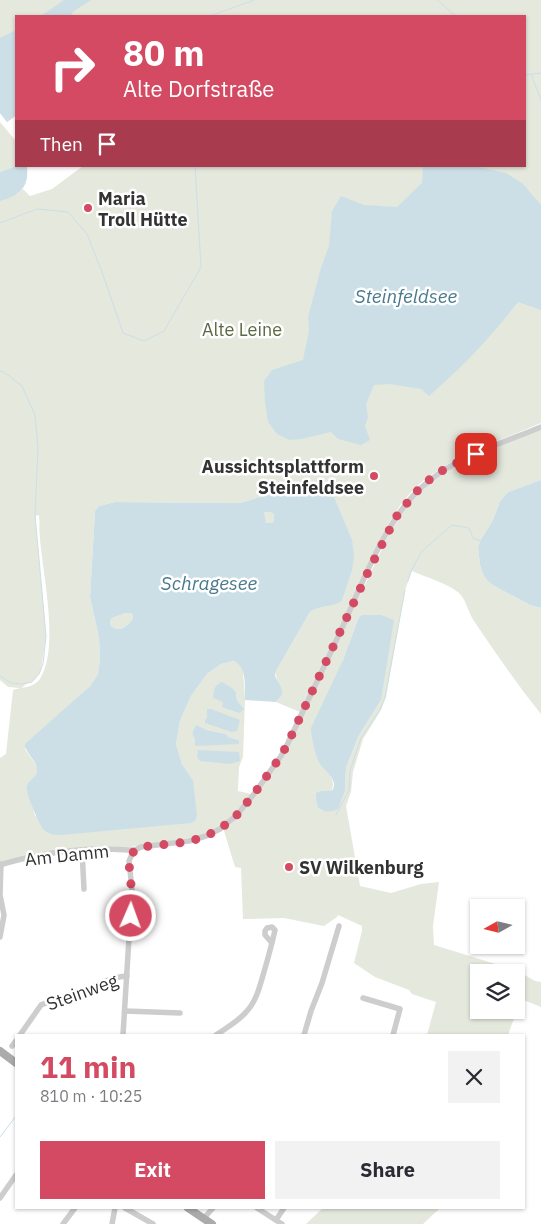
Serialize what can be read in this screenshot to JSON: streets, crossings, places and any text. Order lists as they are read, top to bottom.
{
  "streets": {
    "street": ["Am Damm", "Steinweg"]
  },
  "water": ["Steinfeldsee", "Schragesee"],
  "parks": ["Alte Leine"],
  "places": ["Maria Troll Hütte", "Aussichtsplattform Steinfeldsee", "SV Wilkenburg"],
  "north": "left",
  "page": {
    "turn": ["80 m", "Alte Dorfstraße"],
    "then": "Then",
    "heading": ["11 min", "810 m · 10:25"],
    "buttons": ["Exit", "Share"]
  }
}
